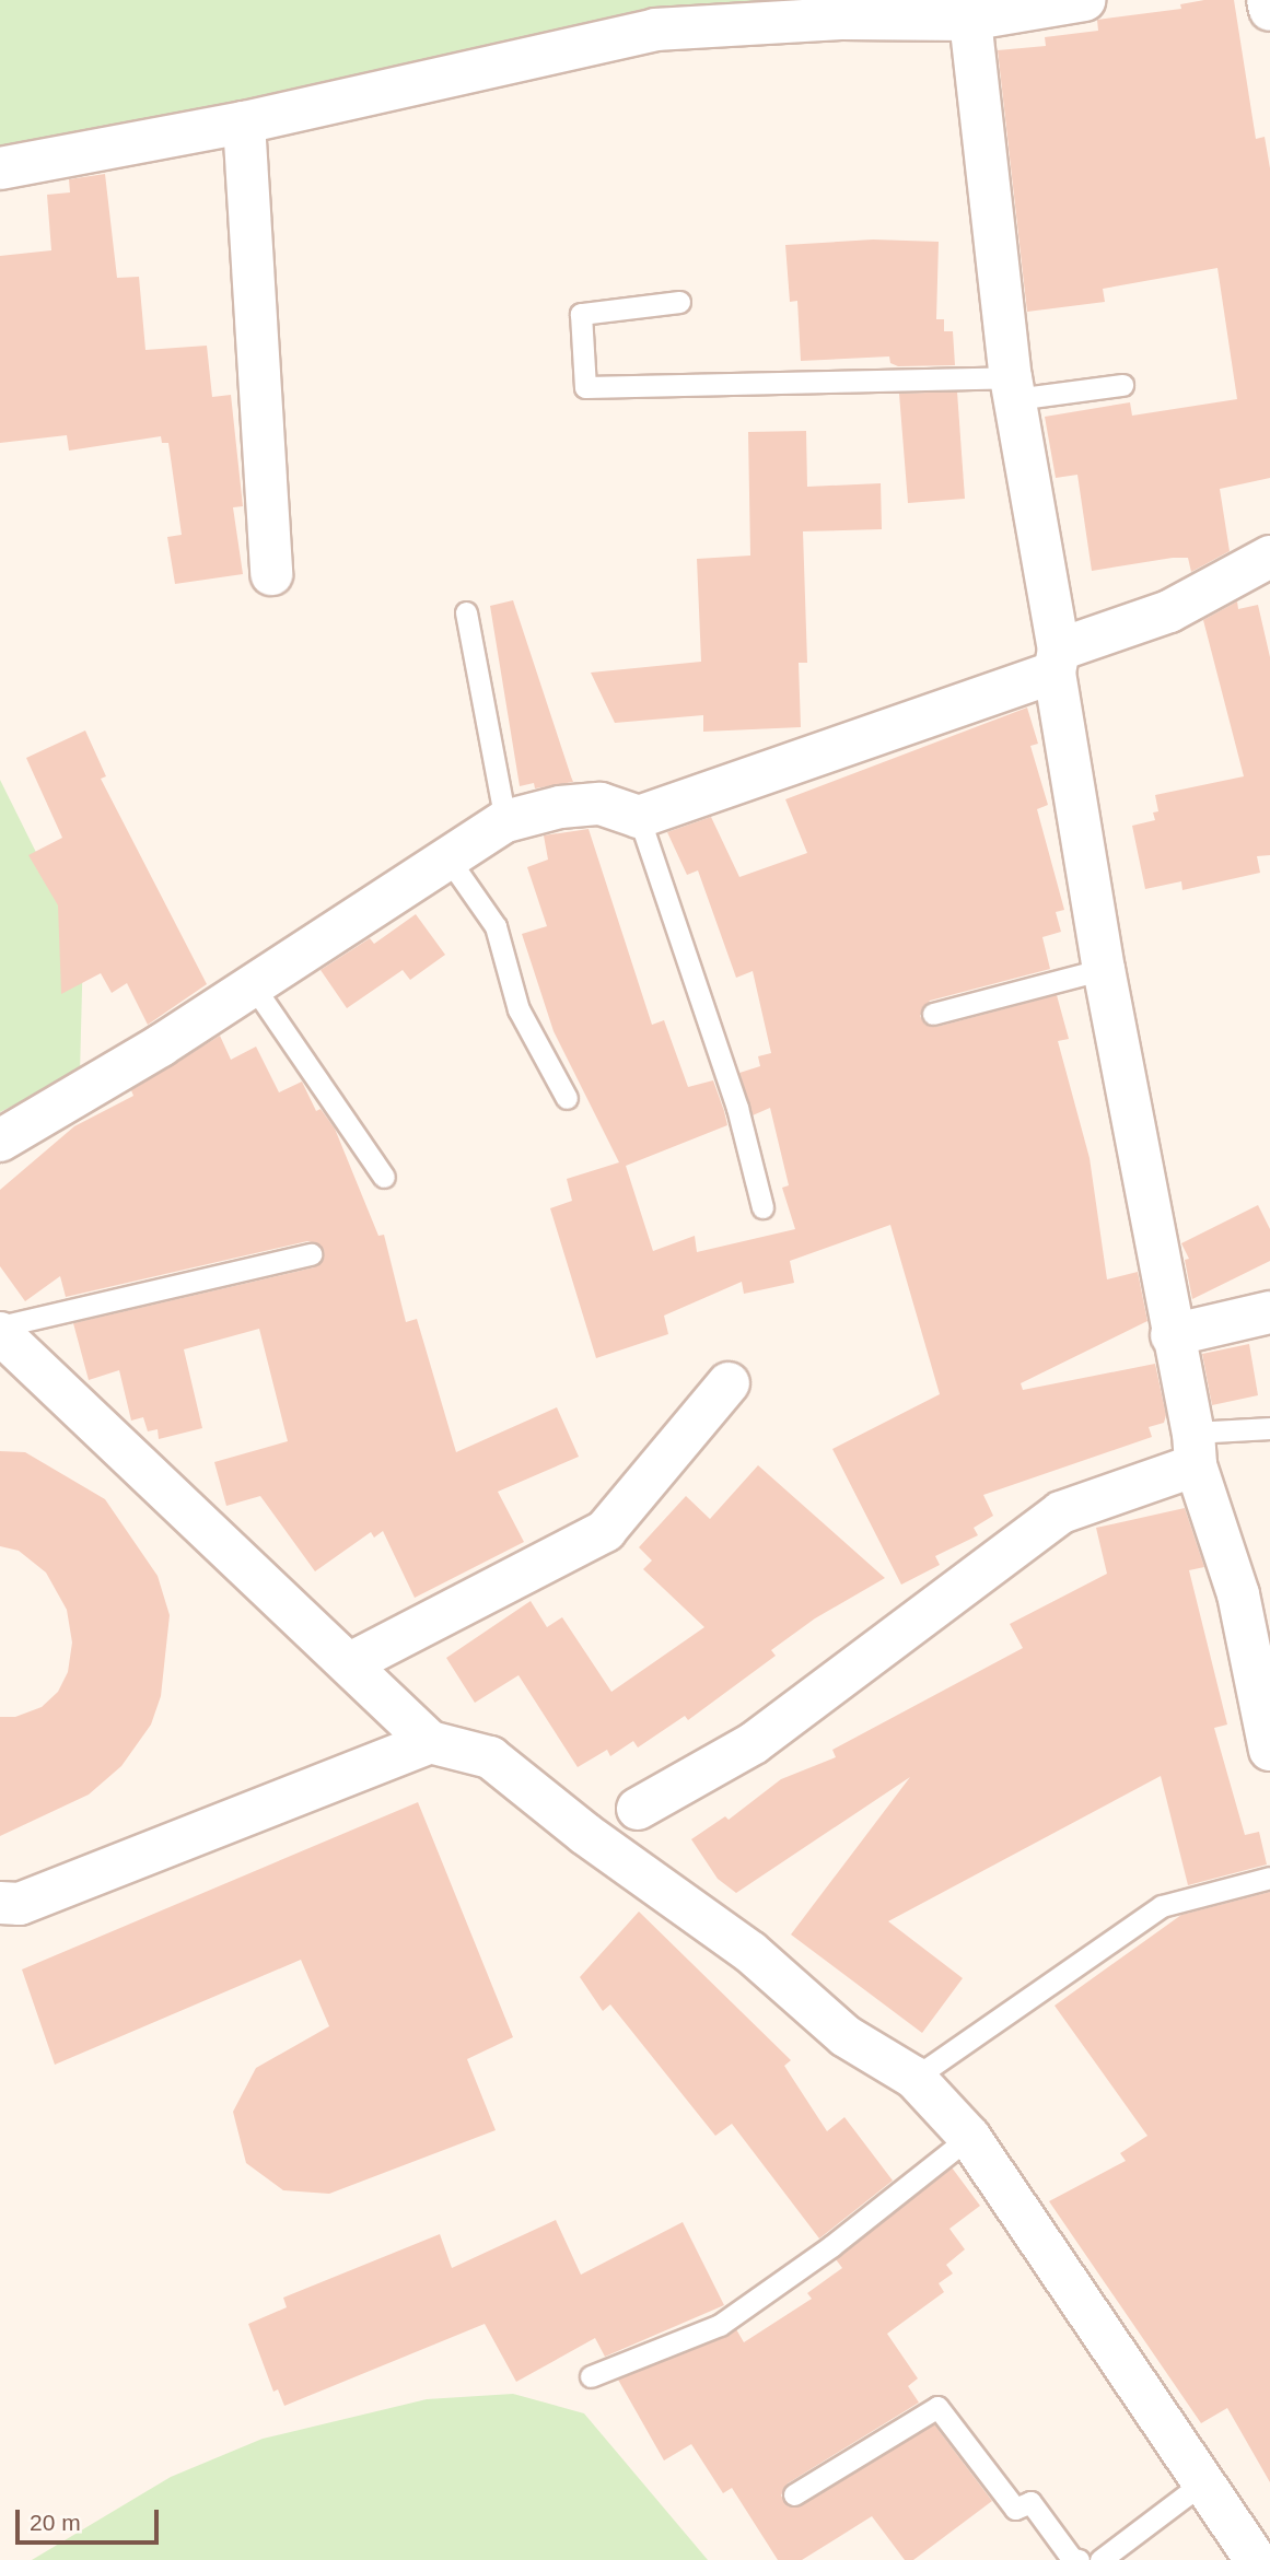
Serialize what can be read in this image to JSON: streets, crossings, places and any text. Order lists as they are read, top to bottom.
{
  "scale_bar": "20 m"
}
